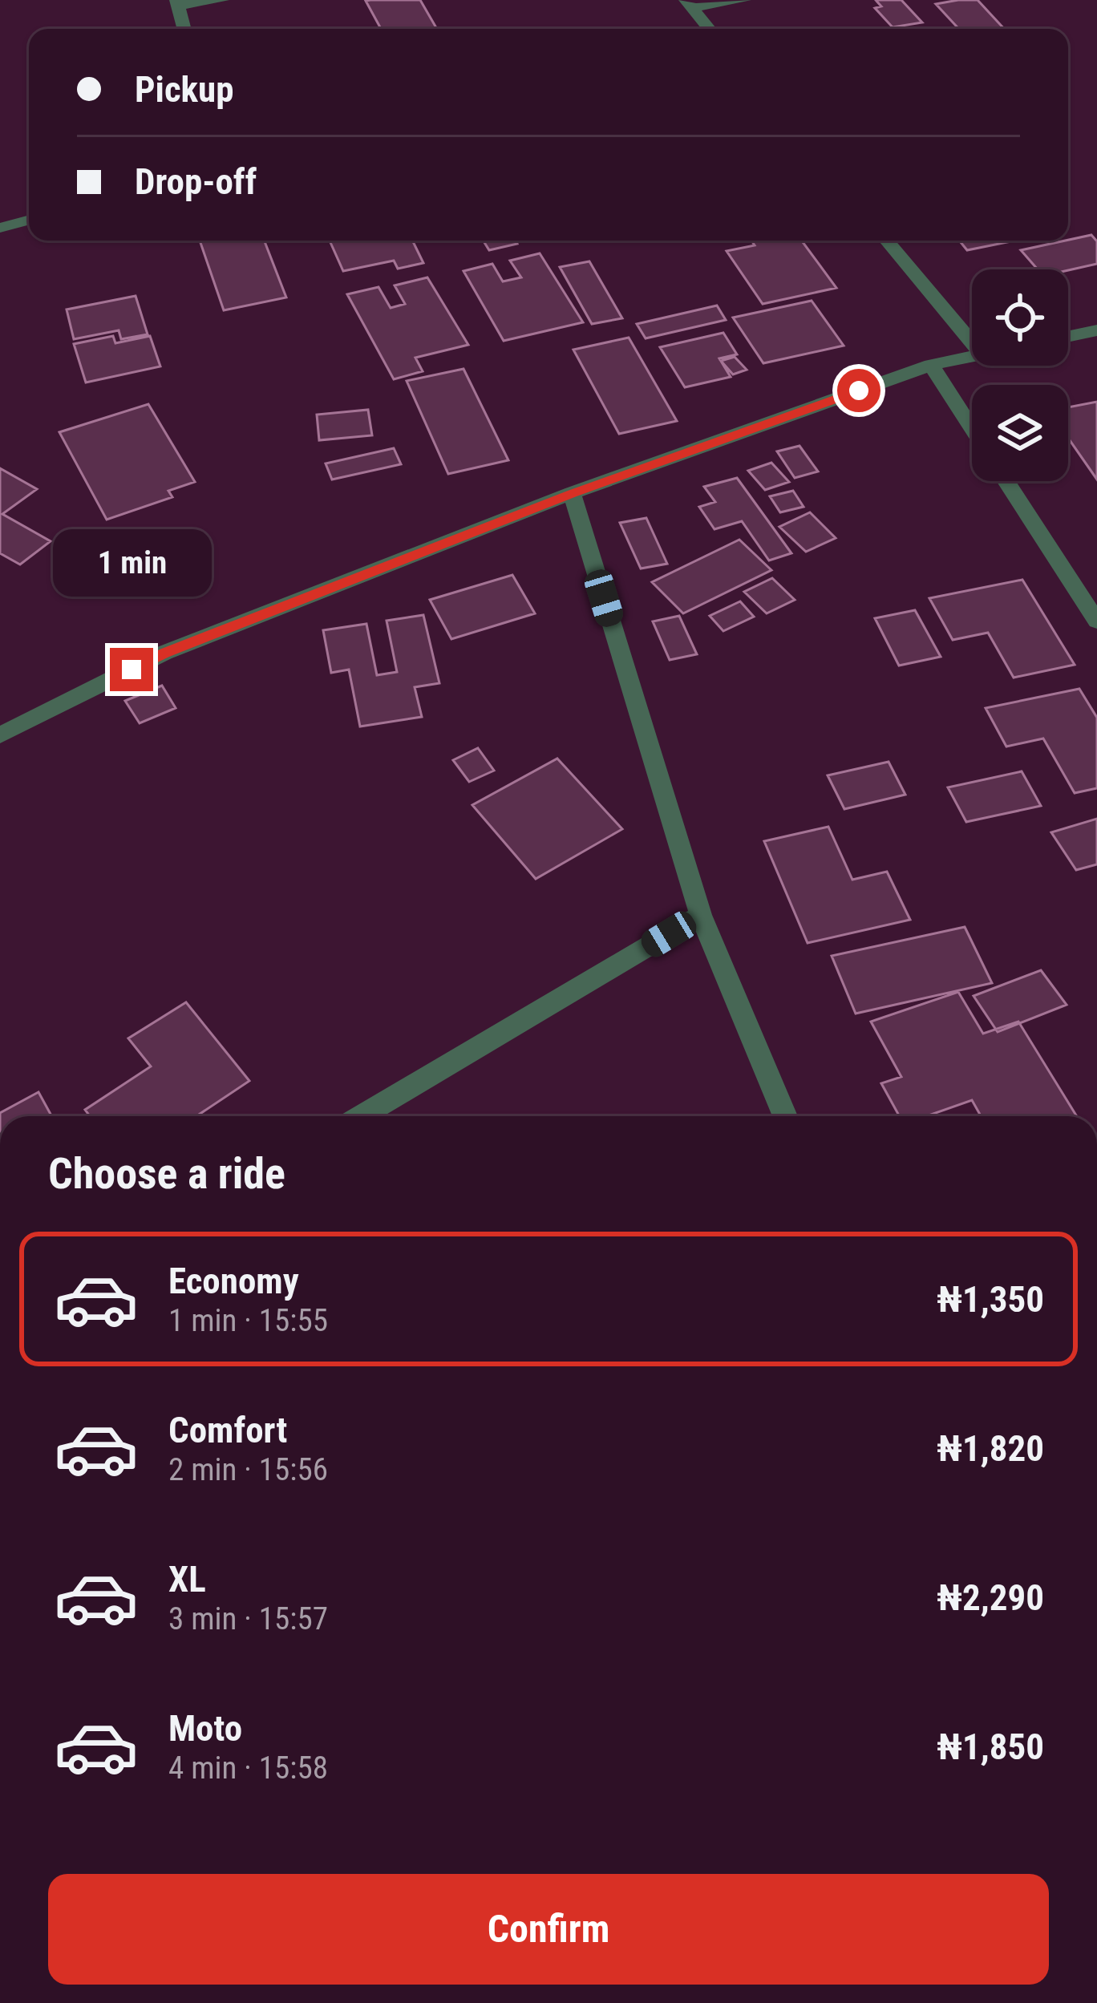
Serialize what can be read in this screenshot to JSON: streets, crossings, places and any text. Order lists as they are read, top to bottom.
{
  "page": {
    "banner": ["Pickup", "Drop-off"],
    "bubble": "1 min",
    "heading": "Choose a ride",
    "list": [
      {
        "name": "Economy",
        "note": "1 min · 15:55",
        "value": "₦1,350"
      },
      {
        "name": "Comfort",
        "note": "2 min · 15:56",
        "value": "₦1,820"
      },
      {
        "name": "XL",
        "note": "3 min · 15:57",
        "value": "₦2,290"
      },
      {
        "name": "Moto",
        "note": "4 min · 15:58",
        "value": "₦1,850"
      }
    ],
    "buttons": "Confirm"
  }
}
